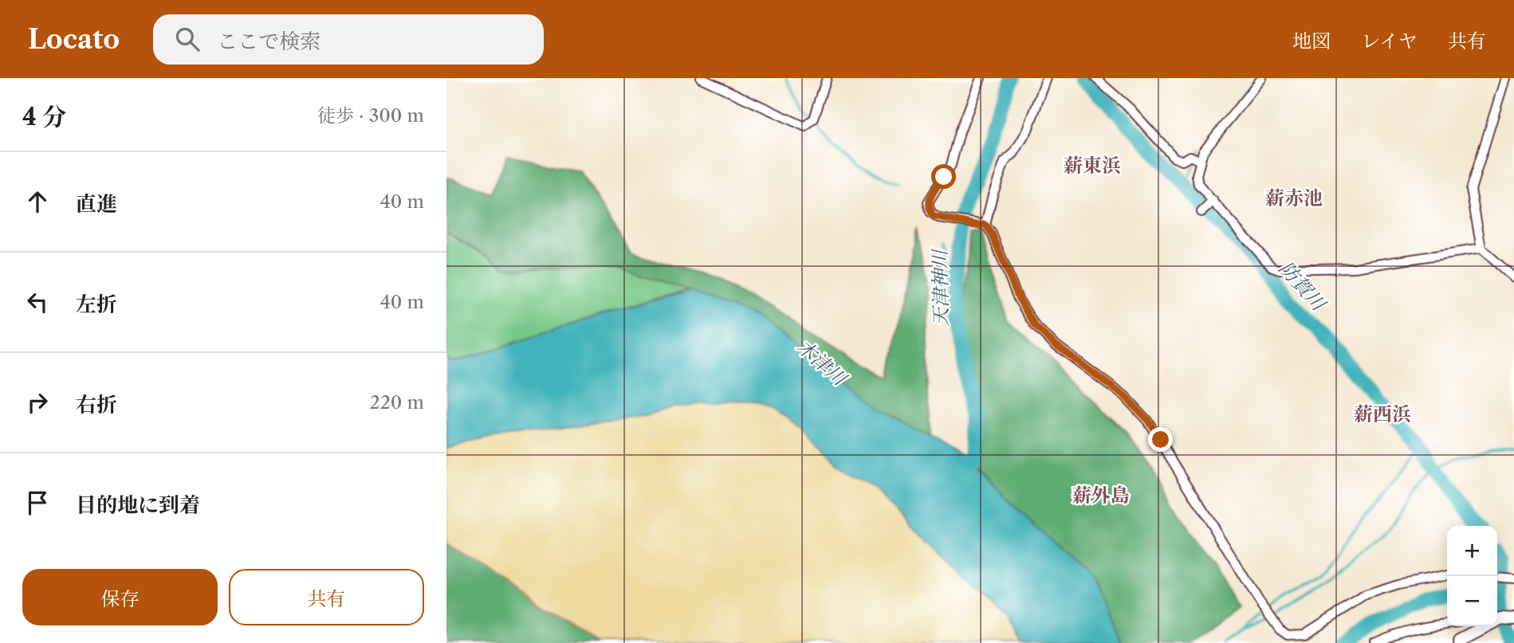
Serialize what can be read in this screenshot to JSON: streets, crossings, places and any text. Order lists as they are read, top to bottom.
{
  "districts": [
    "薪東浜",
    "薪赤池",
    "薪西浜",
    "薪外島"
  ],
  "water": ["防賀川", "天津神川", "木津川"],
  "page": {
    "header": "Locato",
    "search": "ここで検索",
    "nav": ["地図", "レイヤ", "共有"],
    "heading": ["4 分", "徒歩 · 300 m"],
    "list": [
      ["直進", "40 m"],
      ["左折", "40 m"],
      ["右折", "220 m"],
      "目的地に到着"
    ],
    "map_buttons": ["+", "−"],
    "buttons": ["保存", "共有"]
  }
}
